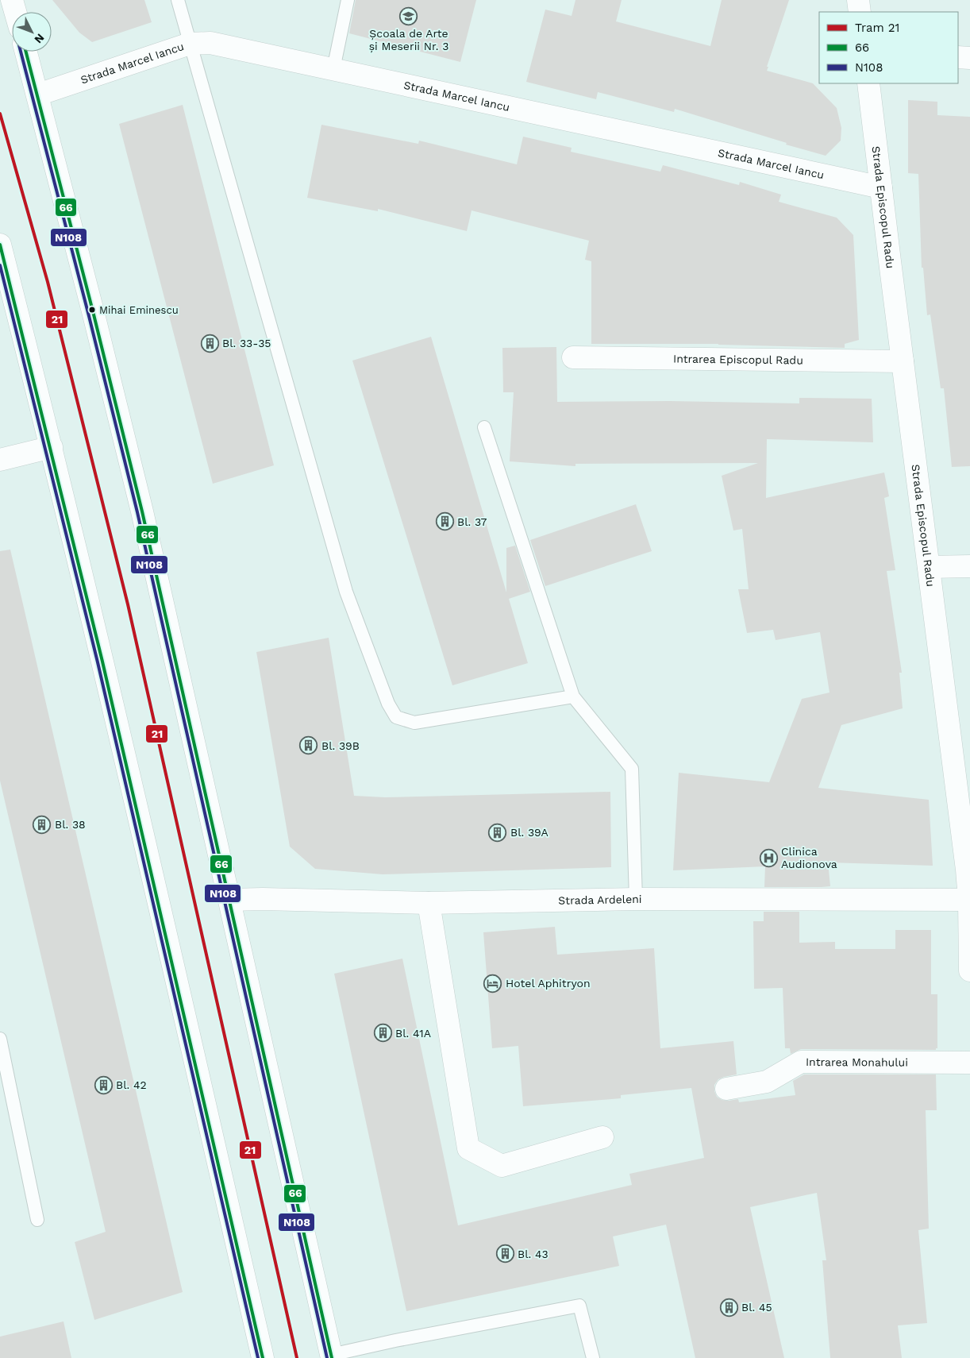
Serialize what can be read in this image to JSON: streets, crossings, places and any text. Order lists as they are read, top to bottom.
{
  "streets": {
    "street": [
      "Strada Marcel Iancu",
      "Strada Episcopul Radu",
      "Intrarea Episcopul Radu",
      "Strada Ardeleni",
      "Intrarea Monahului"
    ]
  },
  "crossings": [
    ["Strada Marcel Iancu", "Strada Episcopul Radu"],
    ["Strada Episcopul Radu", "Intrarea Episcopul Radu"],
    ["Strada Episcopul Radu", "Strada Ardeleni"]
  ],
  "places": {
    "school or university": ["Școala de Arte și Meserii Nr. 3"],
    "other": ["Mihai Eminescu"],
    "building": [
      "Bl. 33-35",
      "Bl. 37",
      "Bl. 39B",
      "Bl. 38",
      "Bl. 39A",
      "Bl. 41A",
      "Bl. 42",
      "Bl. 43",
      "Bl. 45"
    ],
    "hospital": ["Clinica Audionova"],
    "hotel": ["Hotel Aphitryon"]
  },
  "lines": ["transit line 66", "transit line N108", "tram line 21"],
  "legend": ["Tram 21", "66", "N108"],
  "north": "bottom right"
}
